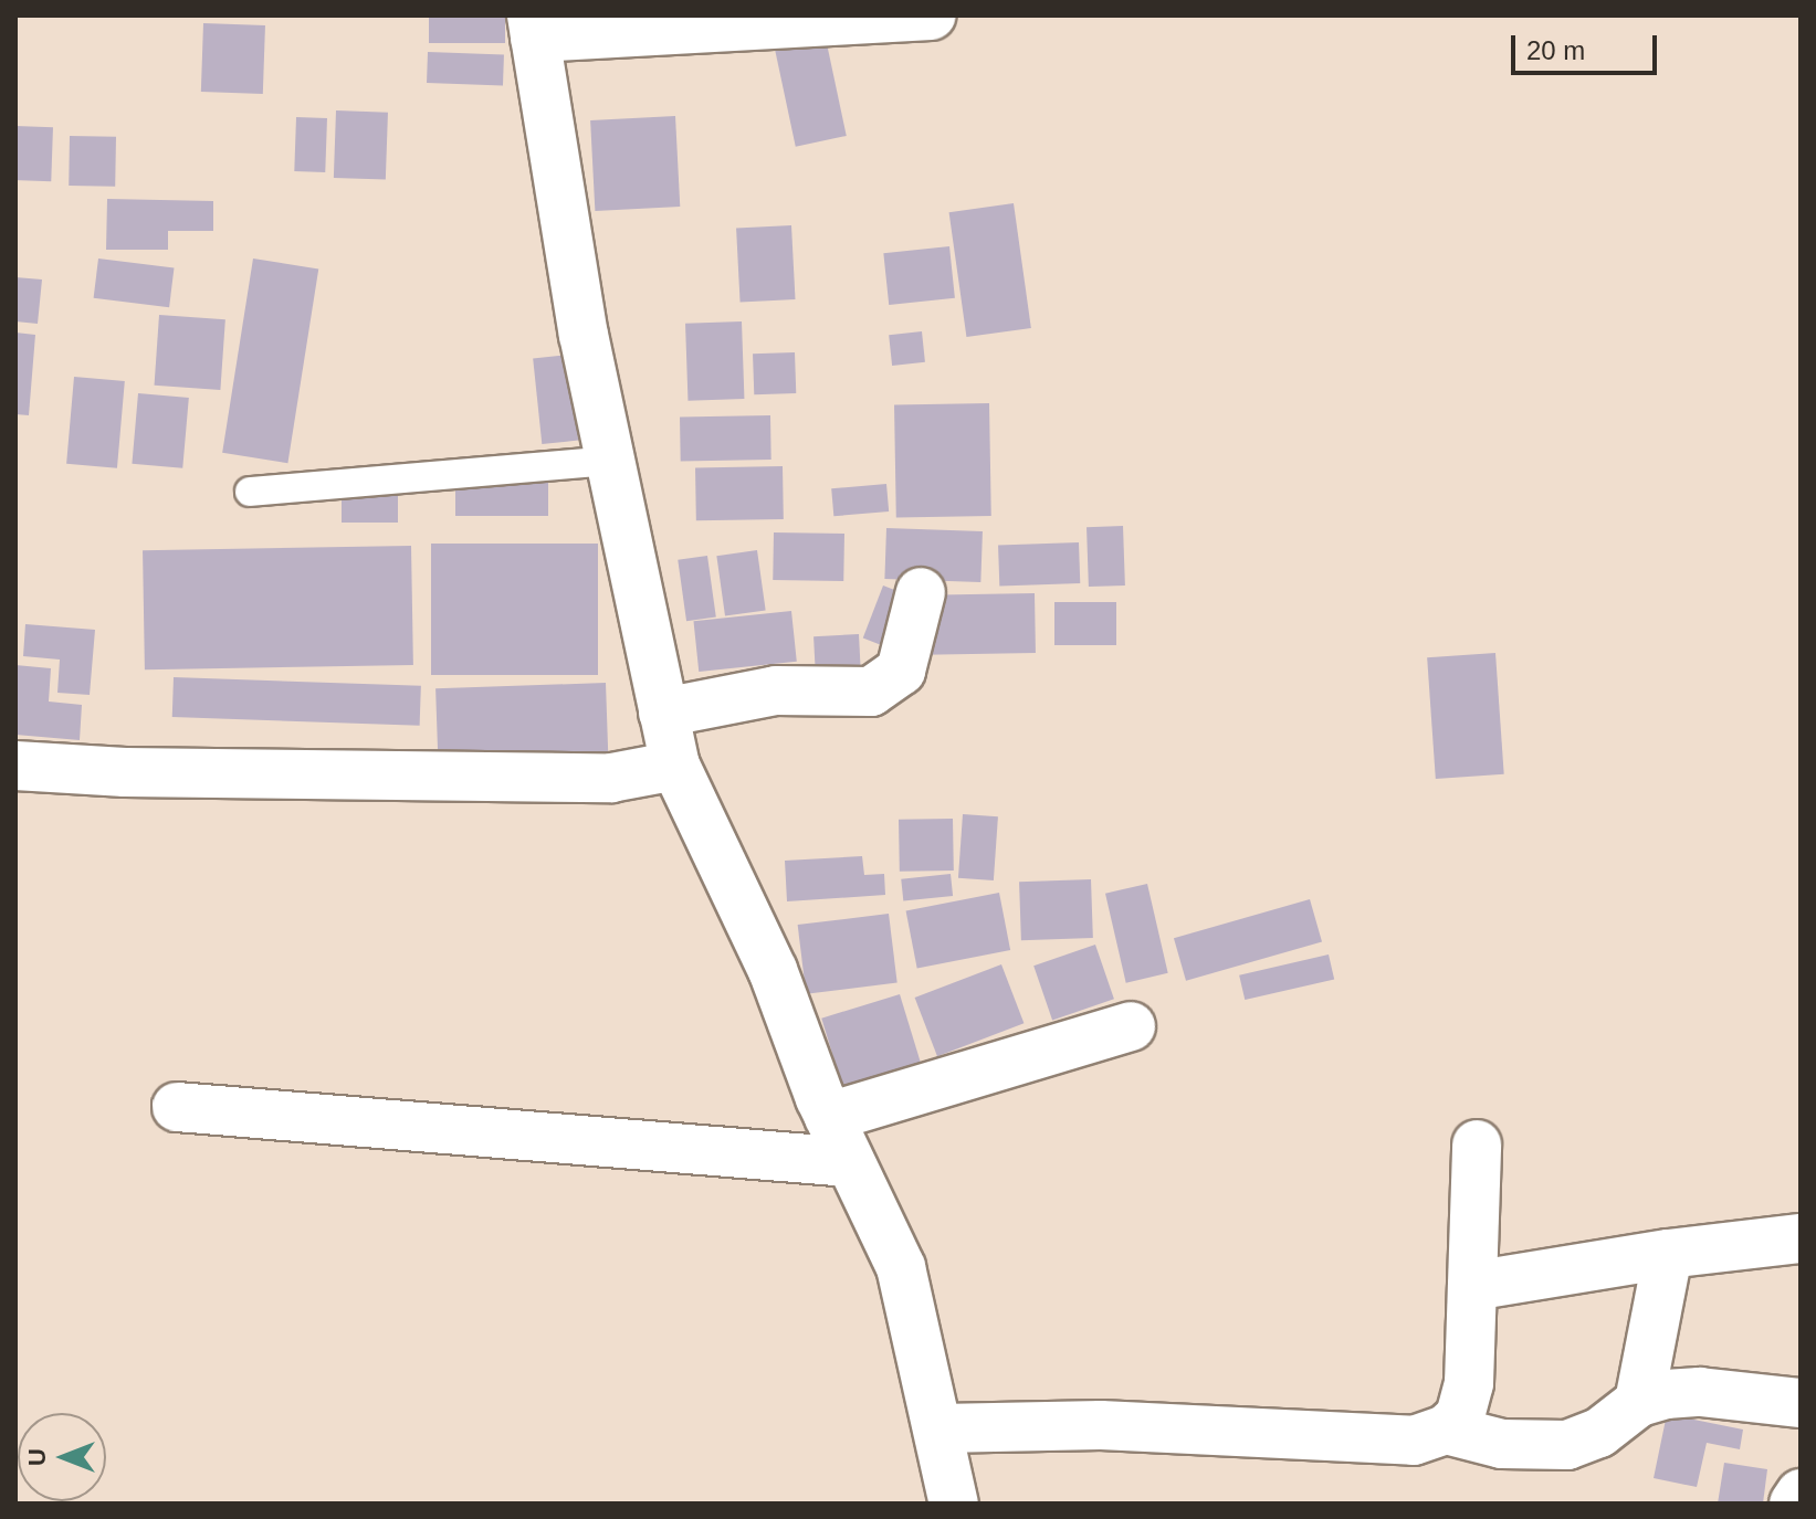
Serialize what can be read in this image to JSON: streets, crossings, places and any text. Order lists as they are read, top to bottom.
{
  "scale_bar": "20 m",
  "north": "left"
}
